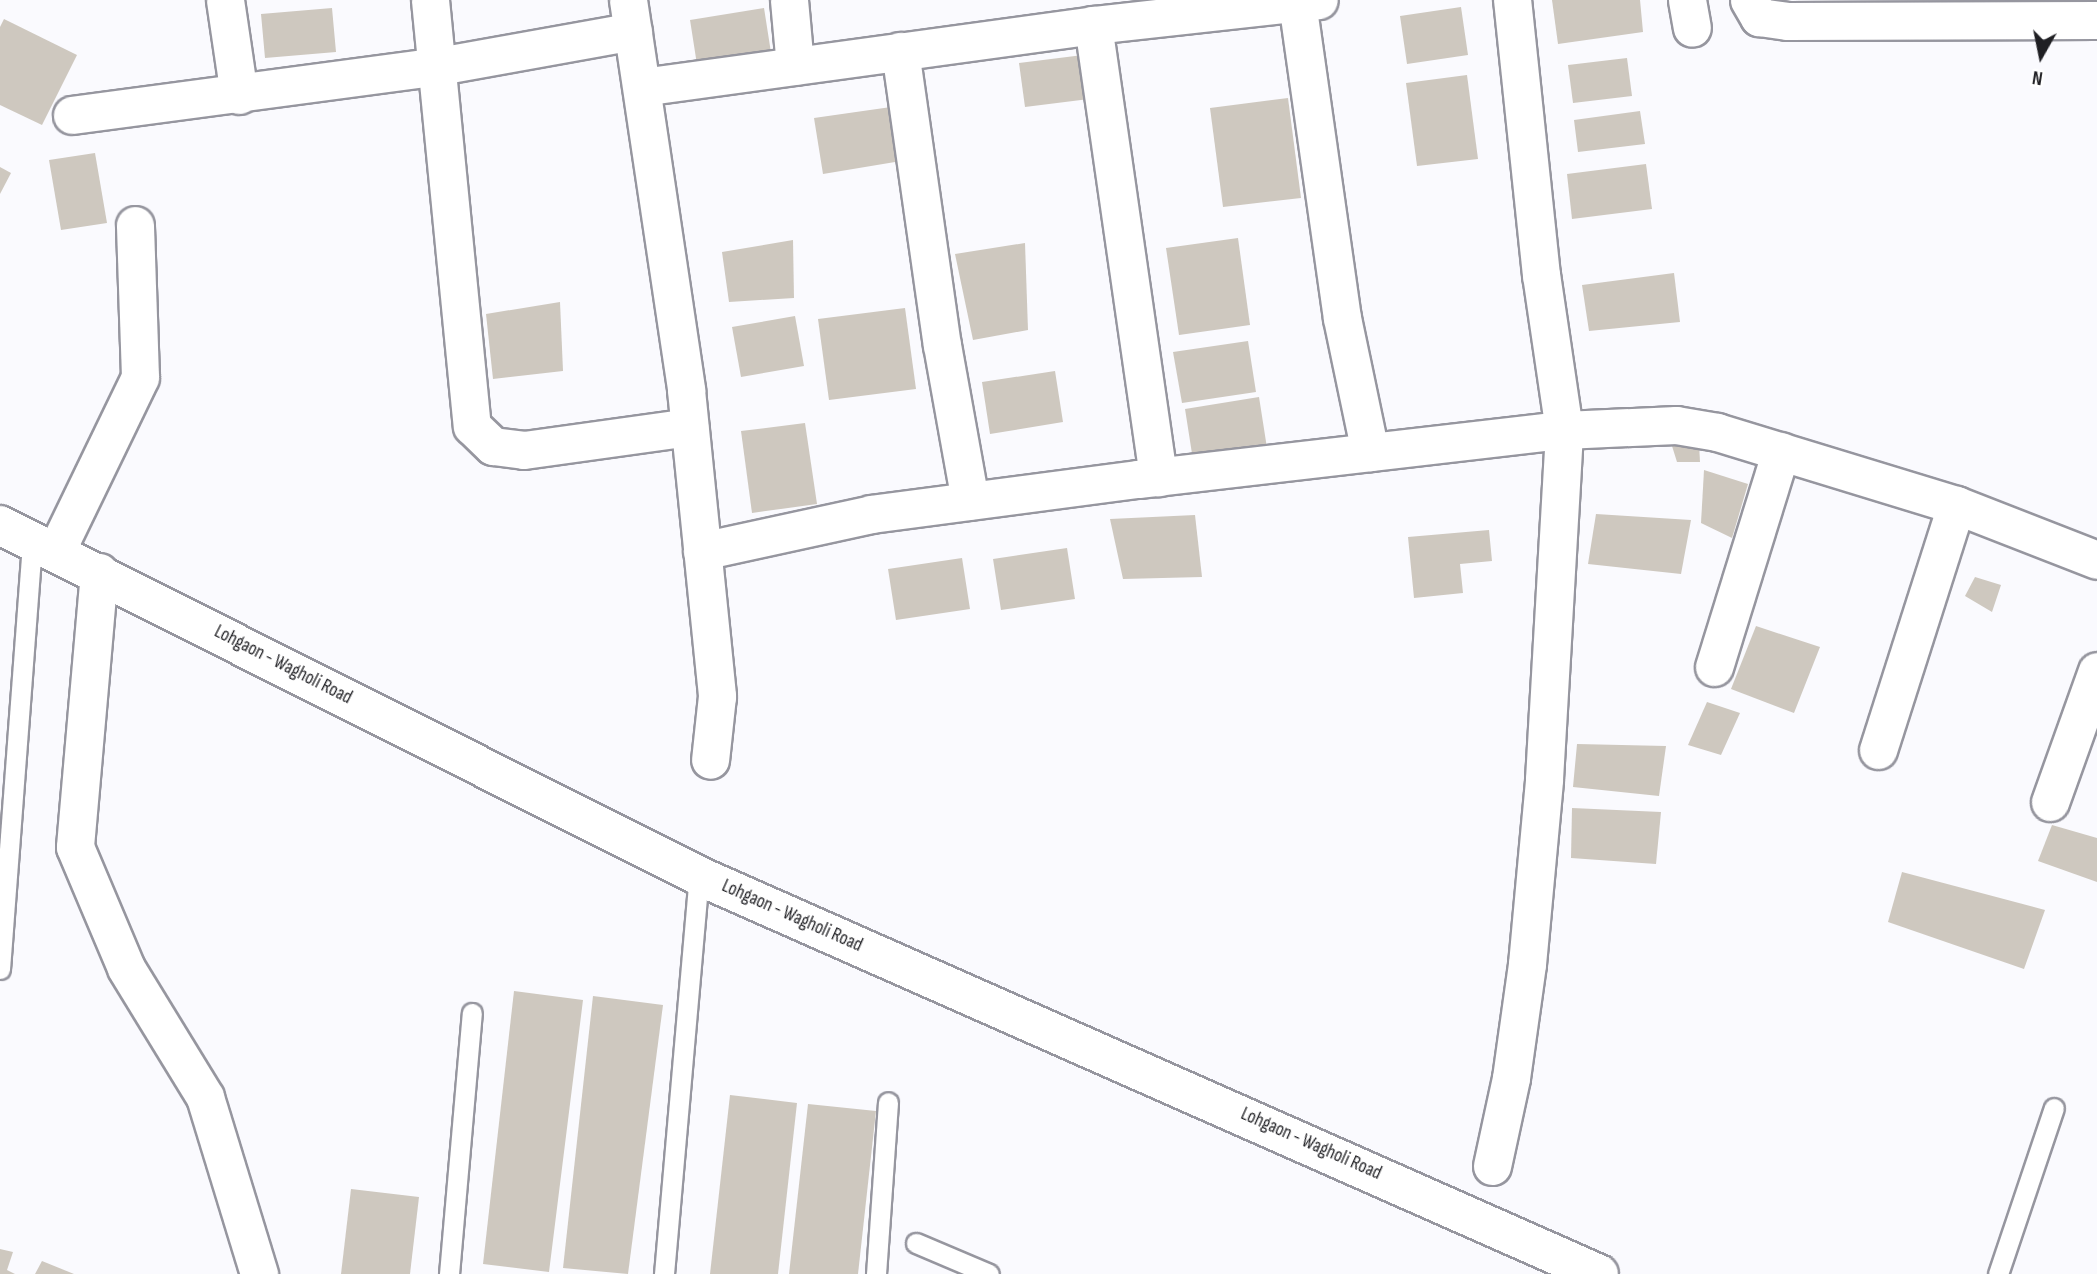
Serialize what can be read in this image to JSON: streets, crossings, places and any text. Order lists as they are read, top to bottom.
{
  "streets": {
    "main road": ["Lohgaon - Wagholi Road"]
  },
  "north": "bottom"
}
